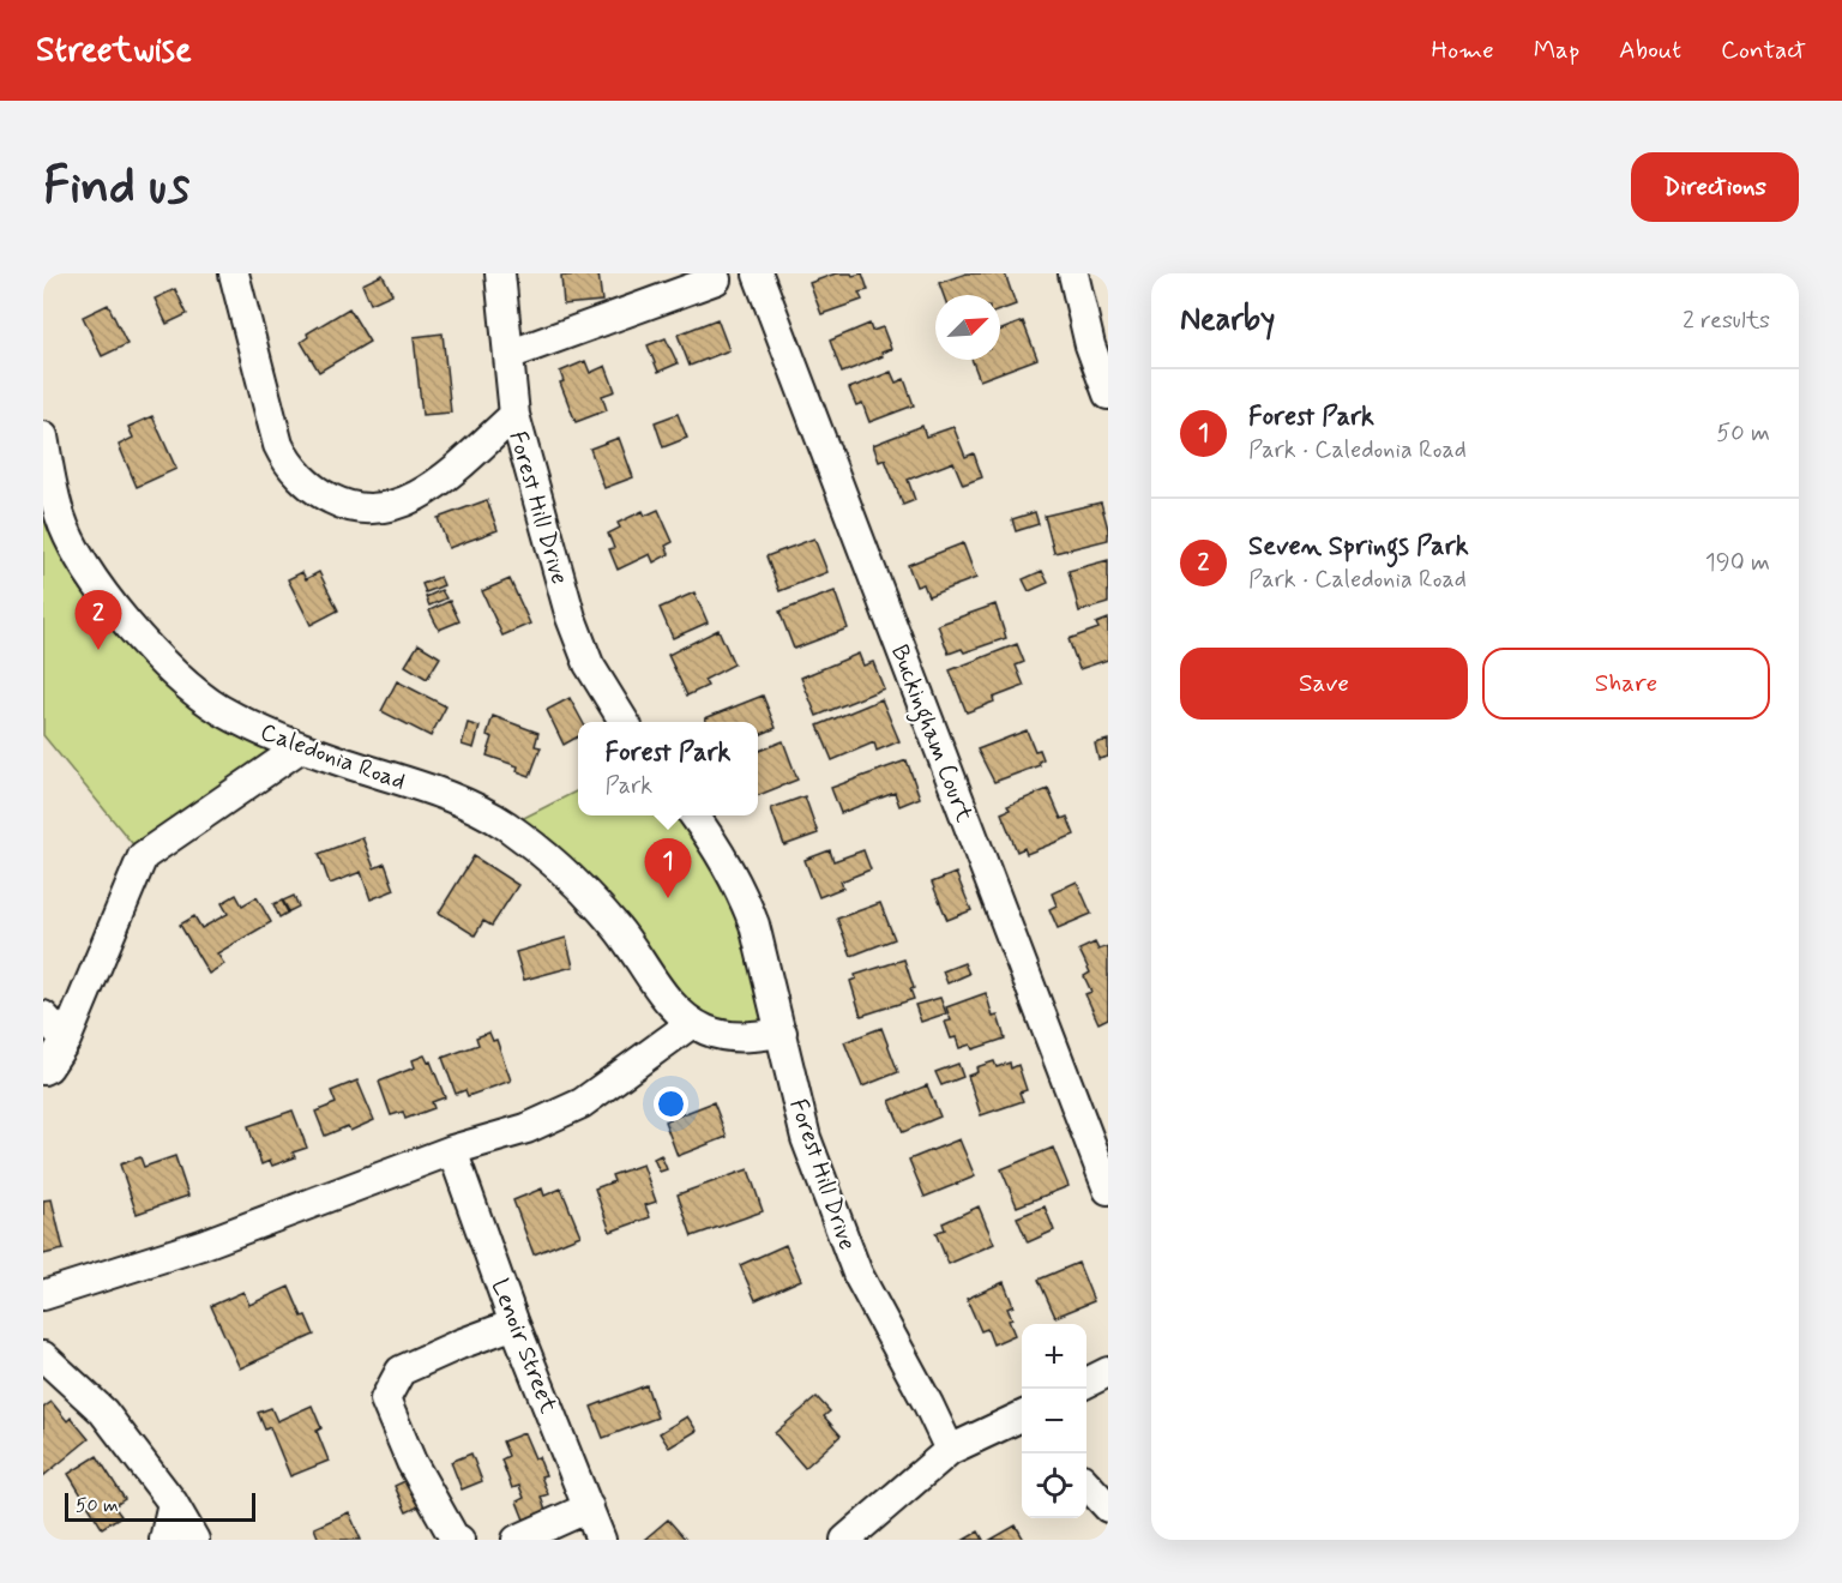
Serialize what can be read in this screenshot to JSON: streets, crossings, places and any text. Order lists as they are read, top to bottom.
{
  "streets": {
    "street": [
      "Forest Hill Drive",
      "Buckingham Court",
      "Caledonia Road",
      "Lenoir Street"
    ]
  },
  "crossings": [
    ["Forest Hill Drive", "Caledonia Road"]
  ],
  "scale_bar": "50 m",
  "north": "top right",
  "page": {
    "header": "Streetwise",
    "nav": [
      "Home",
      "Map",
      "About",
      "Contact"
    ],
    "buttons": [
      "Directions",
      ["Save", "Share"]
    ],
    "title": "Find us",
    "heading": ["Nearby", "2 results"],
    "list": [
      {
        "mark": "1",
        "name": "Forest Park",
        "note": "Park · Caledonia Road",
        "value": "50 m"
      },
      {
        "mark": "2",
        "name": "Seven Springs Park",
        "note": "Park · Caledonia Road",
        "value": "190 m"
      }
    ],
    "pins": ["2", "1"],
    "popup": ["Forest Park", "Park"],
    "map_buttons": ["+", "−"],
    "scale": "50 m"
  }
}
